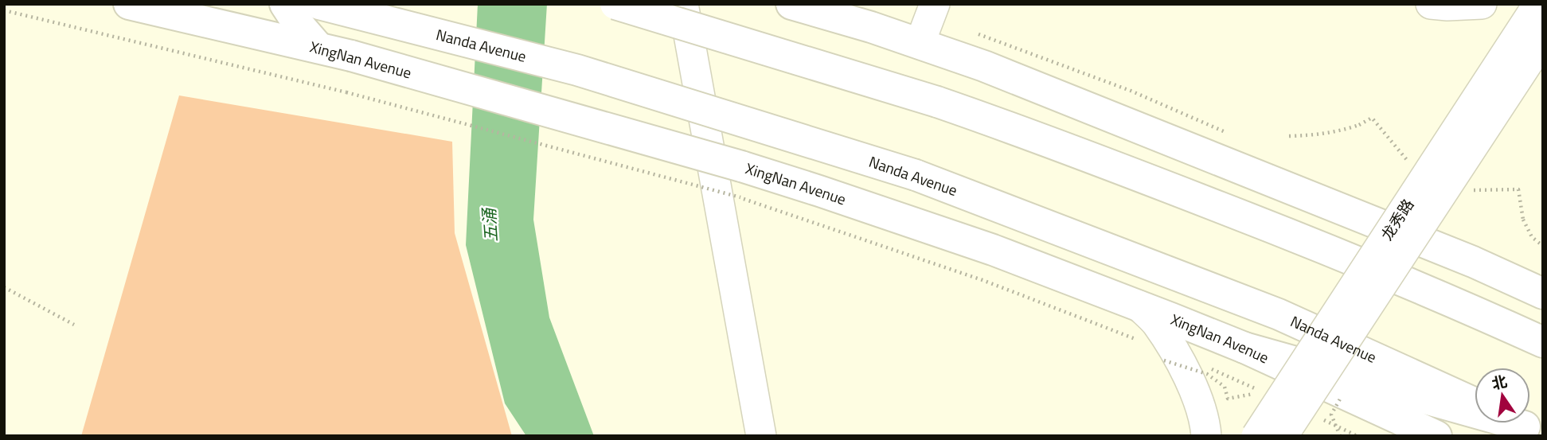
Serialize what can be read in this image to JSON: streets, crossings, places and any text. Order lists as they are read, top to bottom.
{
  "streets": {
    "main road": ["Nanda Avenue", "XingNan Avenue"],
    "street": ["龙秀路"]
  },
  "water": ["五涌"],
  "north": "top"
}
